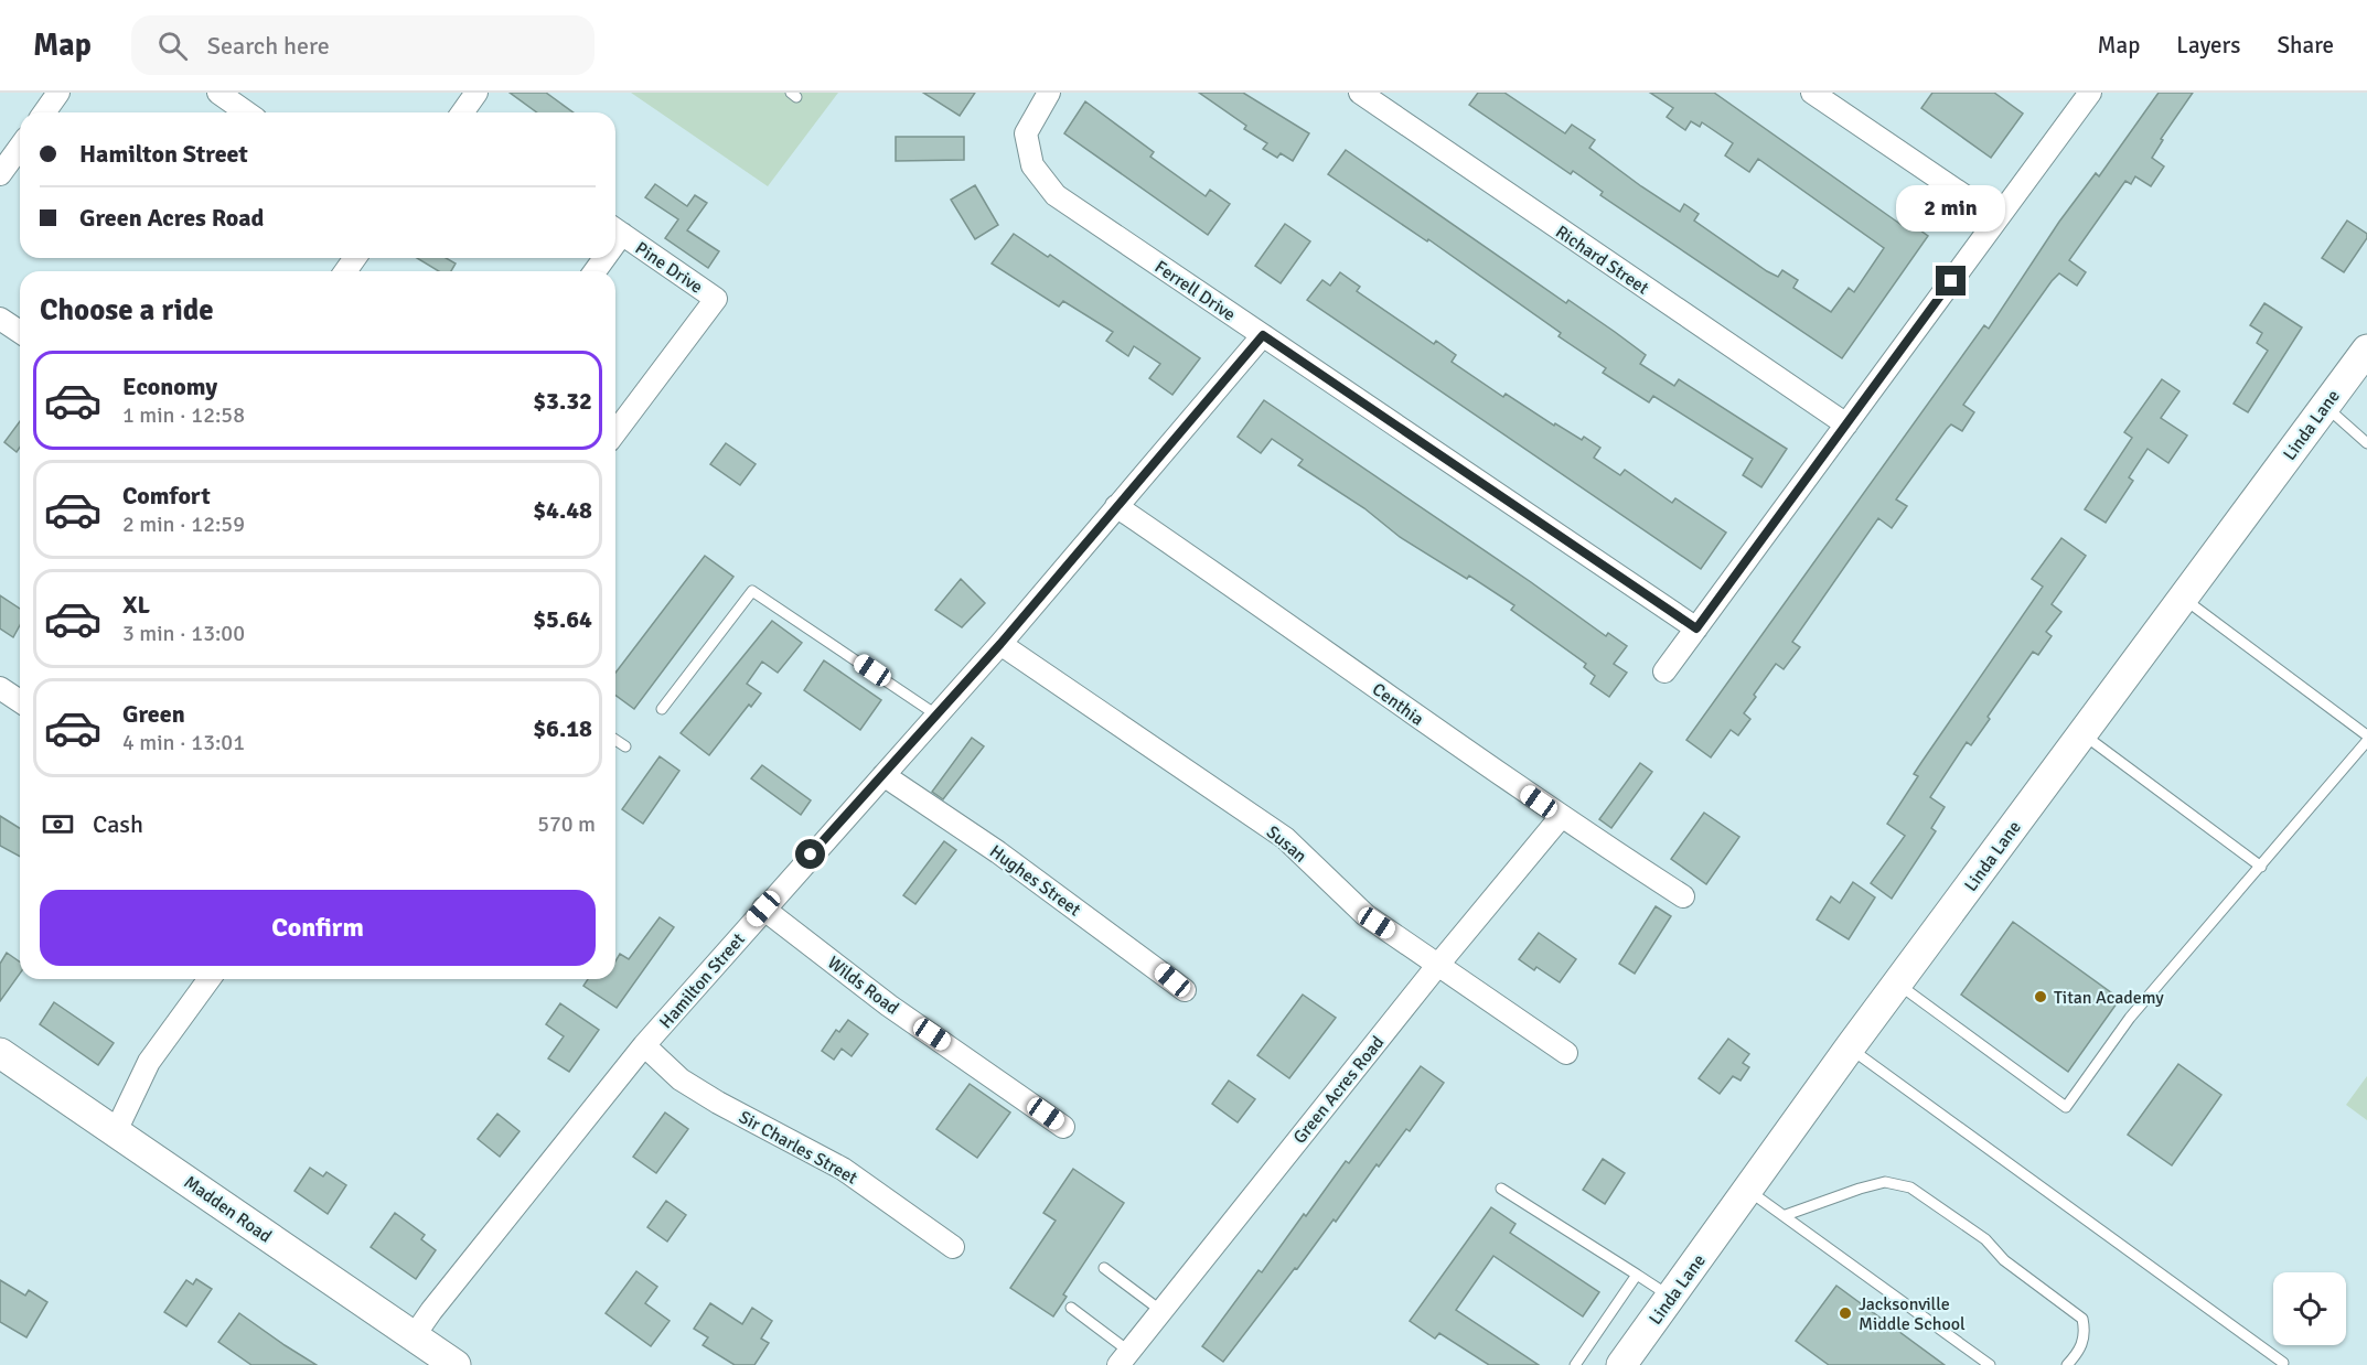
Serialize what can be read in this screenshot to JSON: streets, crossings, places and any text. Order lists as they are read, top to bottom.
{
  "streets": {
    "street": [
      "Richard Street",
      "Pine Drive",
      "Ferrell Drive",
      "Linda Lane",
      "Centhia",
      "Susan",
      "Hughes Street",
      "Hamilton Street",
      "Wilds Road",
      "Green Acres Road",
      "Sir Charles Street",
      "Madden Road"
    ]
  },
  "crossings": [
    ["Ferrell Drive", "Hamilton Street"],
    ["Centhia", "Hamilton Street"],
    ["Centhia", "Green Acres Road"],
    ["Susan", "Hamilton Street"],
    ["Susan", "Green Acres Road"],
    ["Hughes Street", "Hamilton Street"],
    ["Hamilton Street", "Wilds Road"],
    ["Hamilton Street", "Sir Charles Street"],
    ["Hamilton Street", "Madden Road"]
  ],
  "places": ["Titan Academy", "Jacksonville Middle School"],
  "page": {
    "header": "Map",
    "search": "Search here",
    "nav": ["Map", "Layers", "Share"],
    "banner": ["Hamilton Street", "Green Acres Road"],
    "bubble": "2 min",
    "heading": "Choose a ride",
    "list": [
      {
        "name": "Economy",
        "note": "1 min · 12:58",
        "value": "$3.32"
      },
      {
        "name": "Comfort",
        "note": "2 min · 12:59",
        "value": "$4.48"
      },
      {
        "name": "XL",
        "note": "3 min · 13:00",
        "value": "$5.64"
      },
      {
        "name": "Green",
        "note": "4 min · 13:01",
        "value": "$6.18"
      }
    ],
    "pay": ["Cash", "570 m"],
    "buttons": "Confirm"
  }
}
